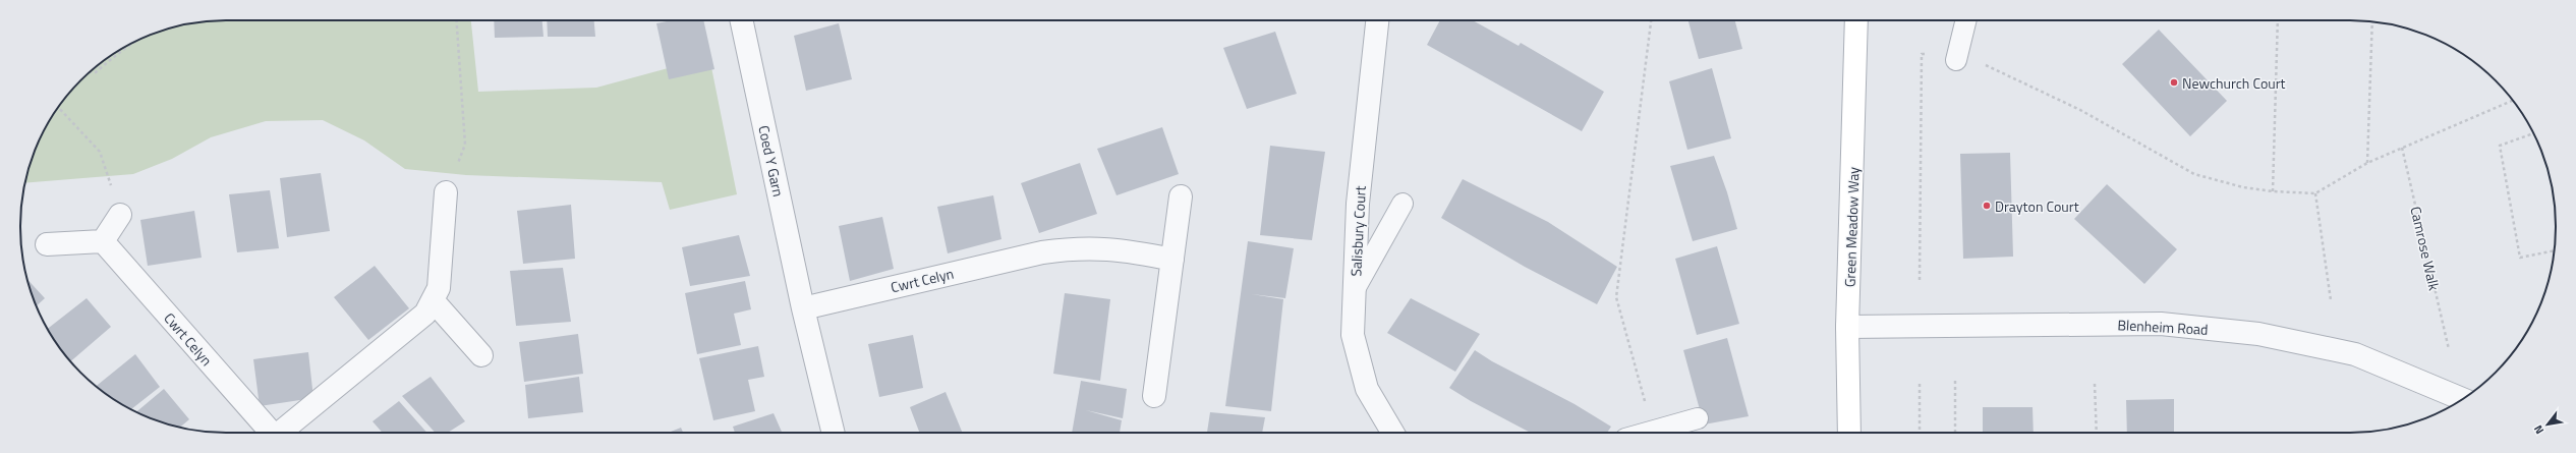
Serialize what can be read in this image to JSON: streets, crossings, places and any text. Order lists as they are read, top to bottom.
{
  "streets": {
    "street": [
      "Coed Y Garn",
      "Green Meadow Way",
      "Salisbury Court",
      "Cwrt Celyn",
      "Blenheim Road"
    ],
    "path": ["Camrose Walk"]
  },
  "crossings": [
    ["Coed Y Garn", "Cwrt Celyn"],
    ["Green Meadow Way", "Blenheim Road"]
  ],
  "places": ["Newchurch Court", "Drayton Court"],
  "north": "bottom left"
}
